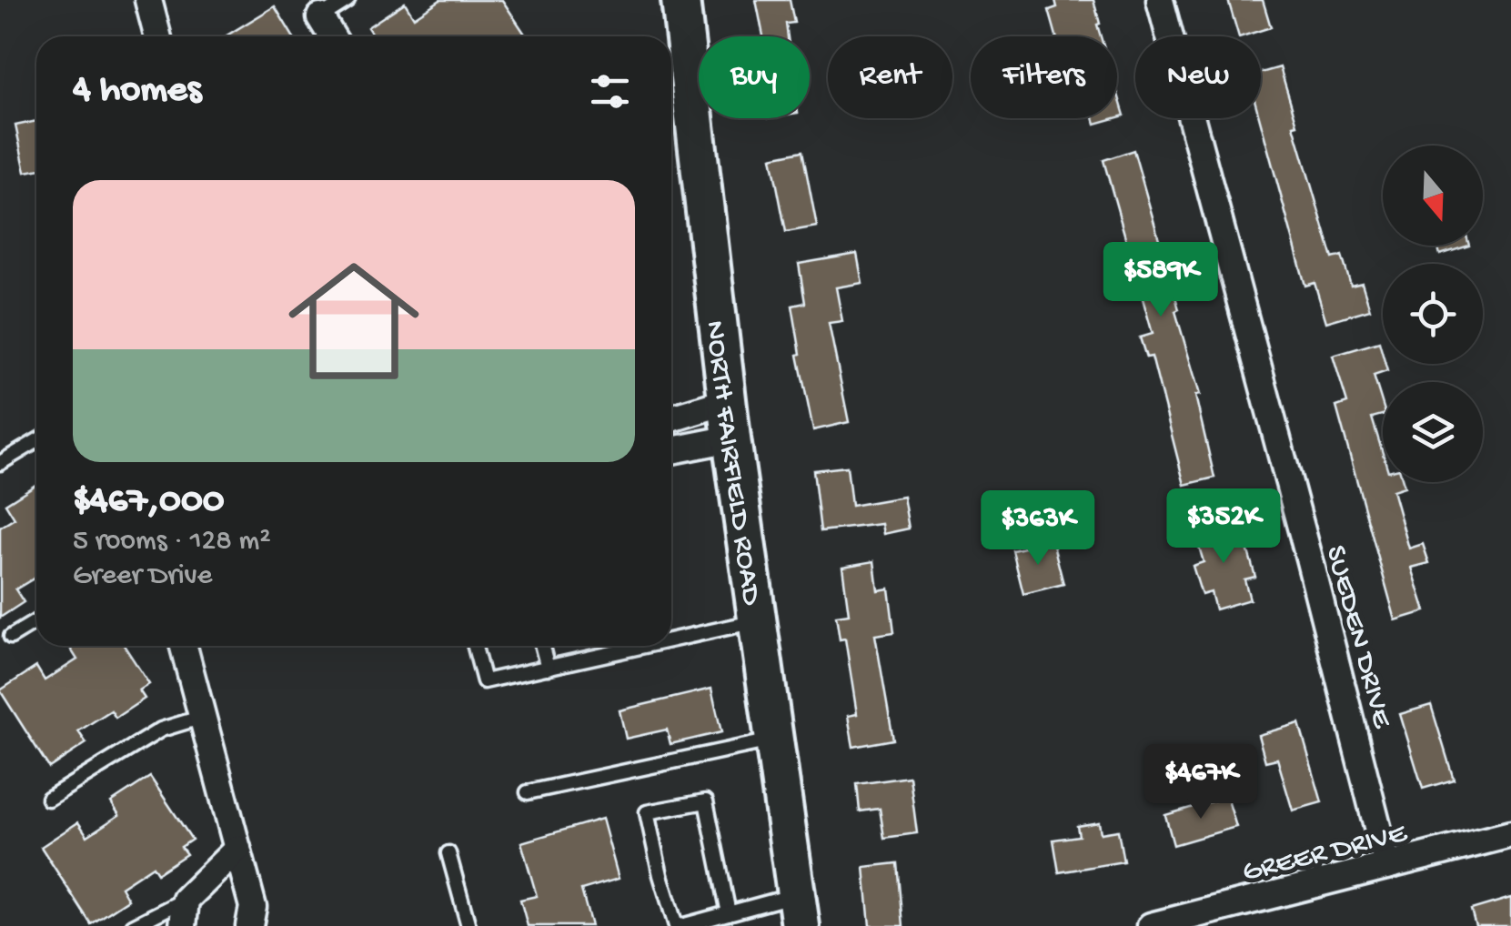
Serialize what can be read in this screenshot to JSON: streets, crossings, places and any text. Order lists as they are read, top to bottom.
{
  "streets": {
    "main road": ["NORTH FAIRFIELD ROAD"],
    "street": ["SUEDEN DRIVE", "GREER DRIVE"]
  },
  "crossings": [
    ["SUEDEN DRIVE", "GREER DRIVE"]
  ],
  "north": "bottom",
  "page": {
    "chip": [
      "Buy",
      "Rent",
      "Filters",
      "New"
    ],
    "heading": "4 homes",
    "list": [
      {
        "name": "$467,000",
        "note": "5 rooms · 128 m² · Greer Drive"
      }
    ],
    "price": [
      "$589K",
      "$352K",
      "$363K",
      "$467K"
    ]
  }
}
